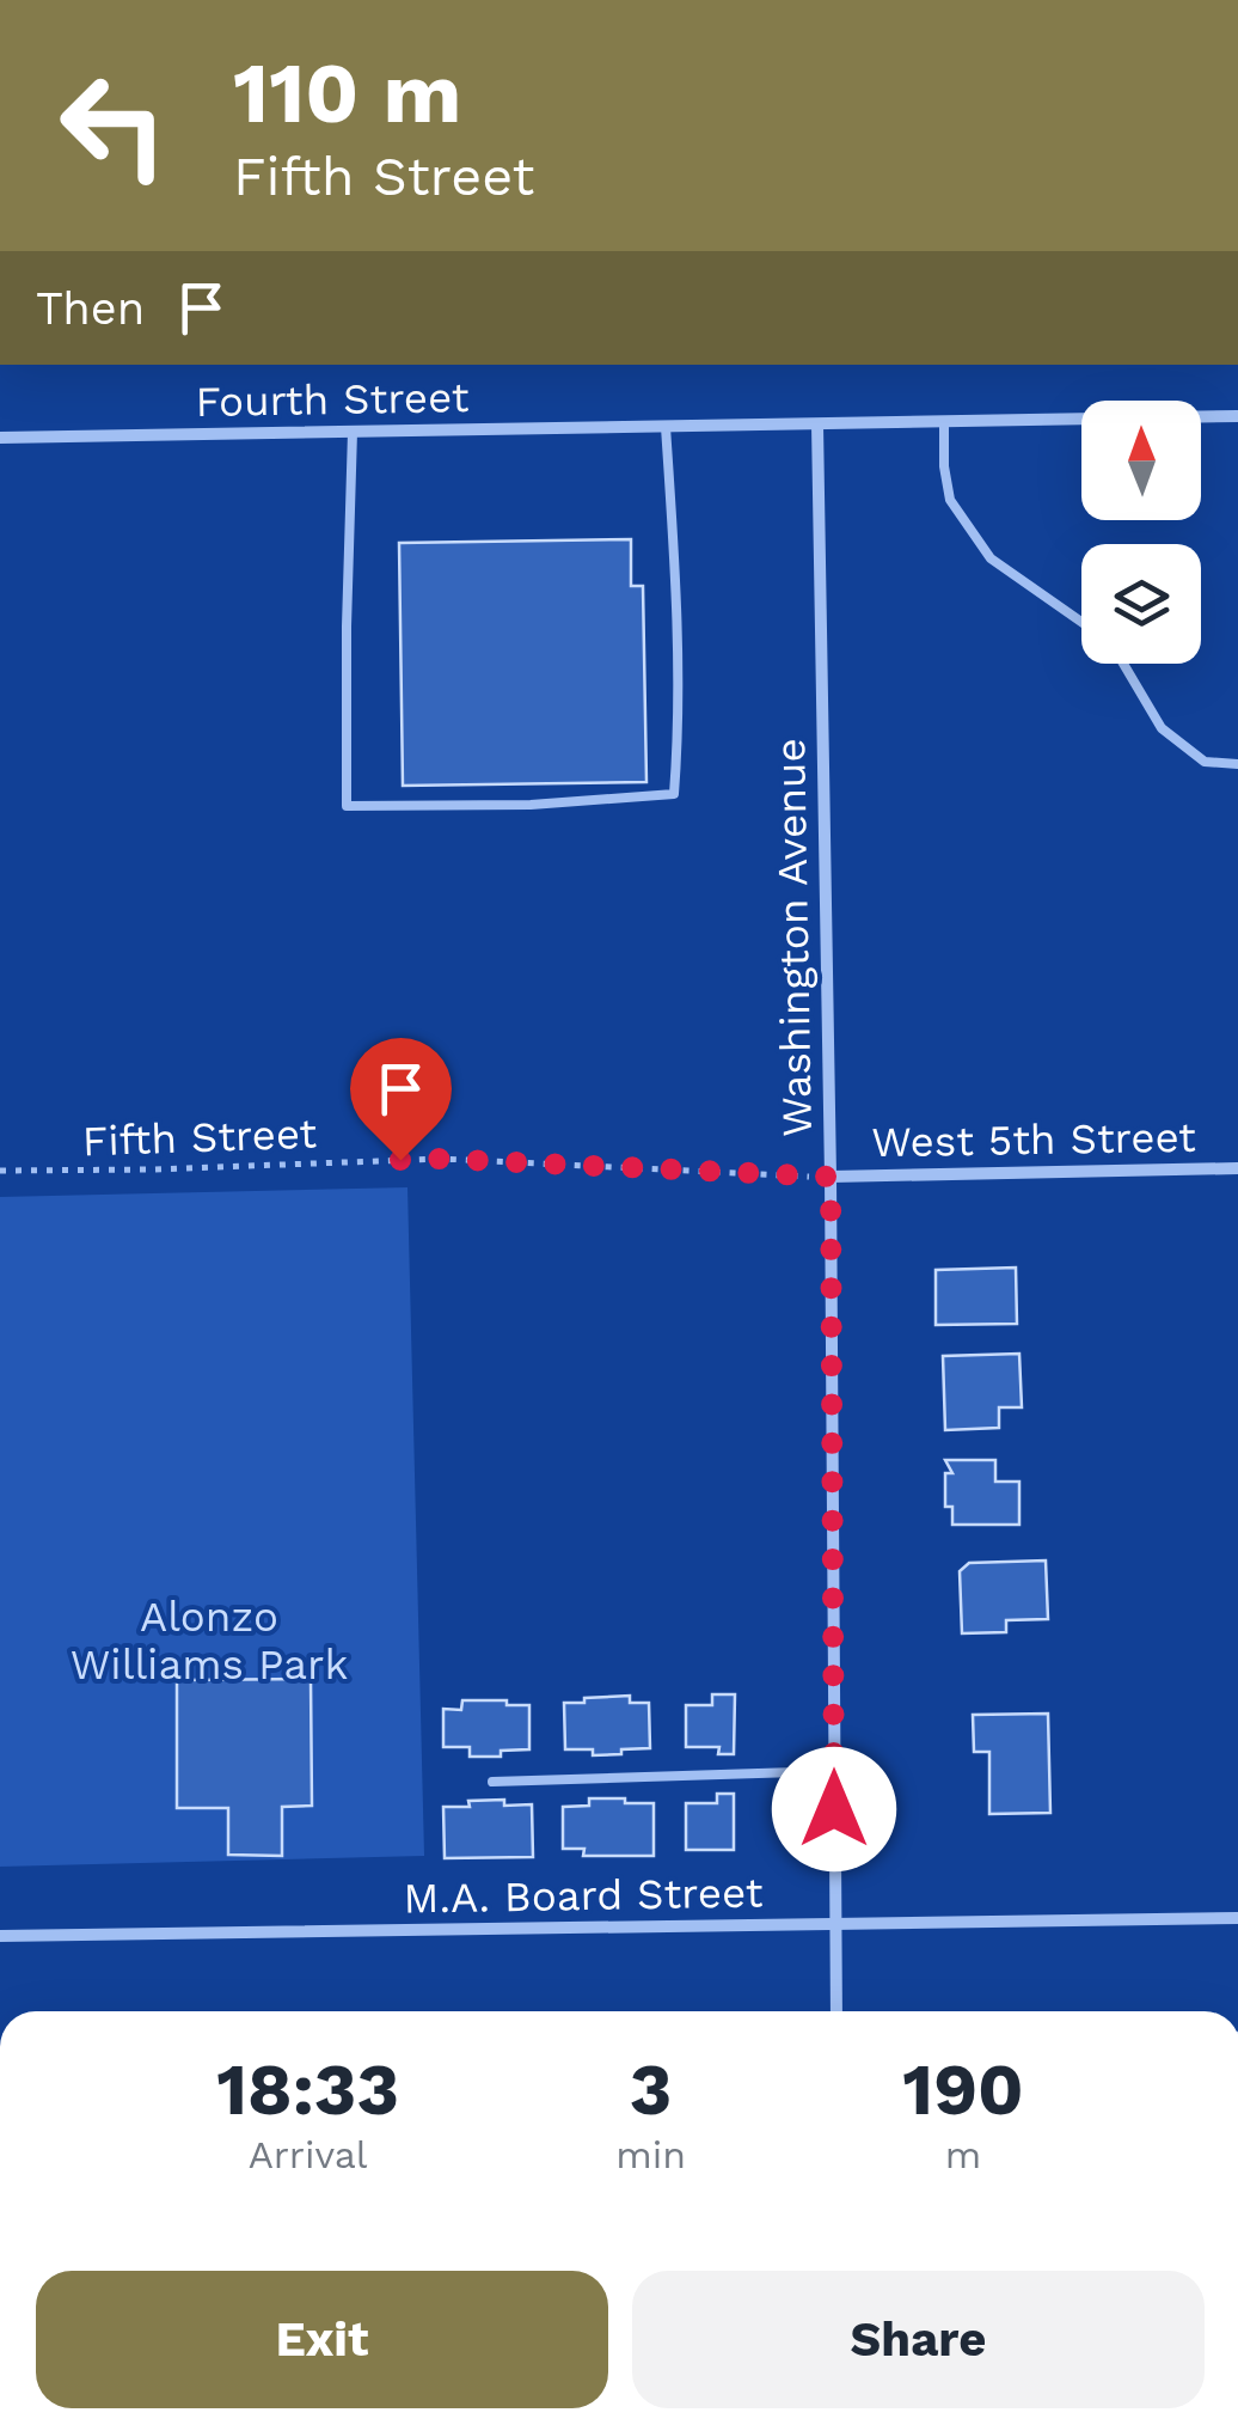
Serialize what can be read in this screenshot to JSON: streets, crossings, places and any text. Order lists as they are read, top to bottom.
{
  "streets": {
    "street": [
      "Fourth Street",
      "Washington Avenue",
      "West 5th Street",
      "M.A. Board Street"
    ],
    "path": ["Fifth Street"]
  },
  "crossings": [
    ["Fourth Street", "Washington Avenue"],
    ["Washington Avenue", "Fifth Street"],
    ["Washington Avenue", "West 5th Street"],
    ["Washington Avenue", "M.A. Board Street"],
    ["Fifth Street", "West 5th Street"]
  ],
  "parks": ["Alonzo Williams Park"],
  "north": "top",
  "page": {
    "turn": ["110 m", "Fifth Street"],
    "then": "Then",
    "eta": [
      "18:33",
      "Arrival",
      "3",
      "min",
      "190",
      "m"
    ],
    "buttons": ["Exit", "Share"]
  }
}
